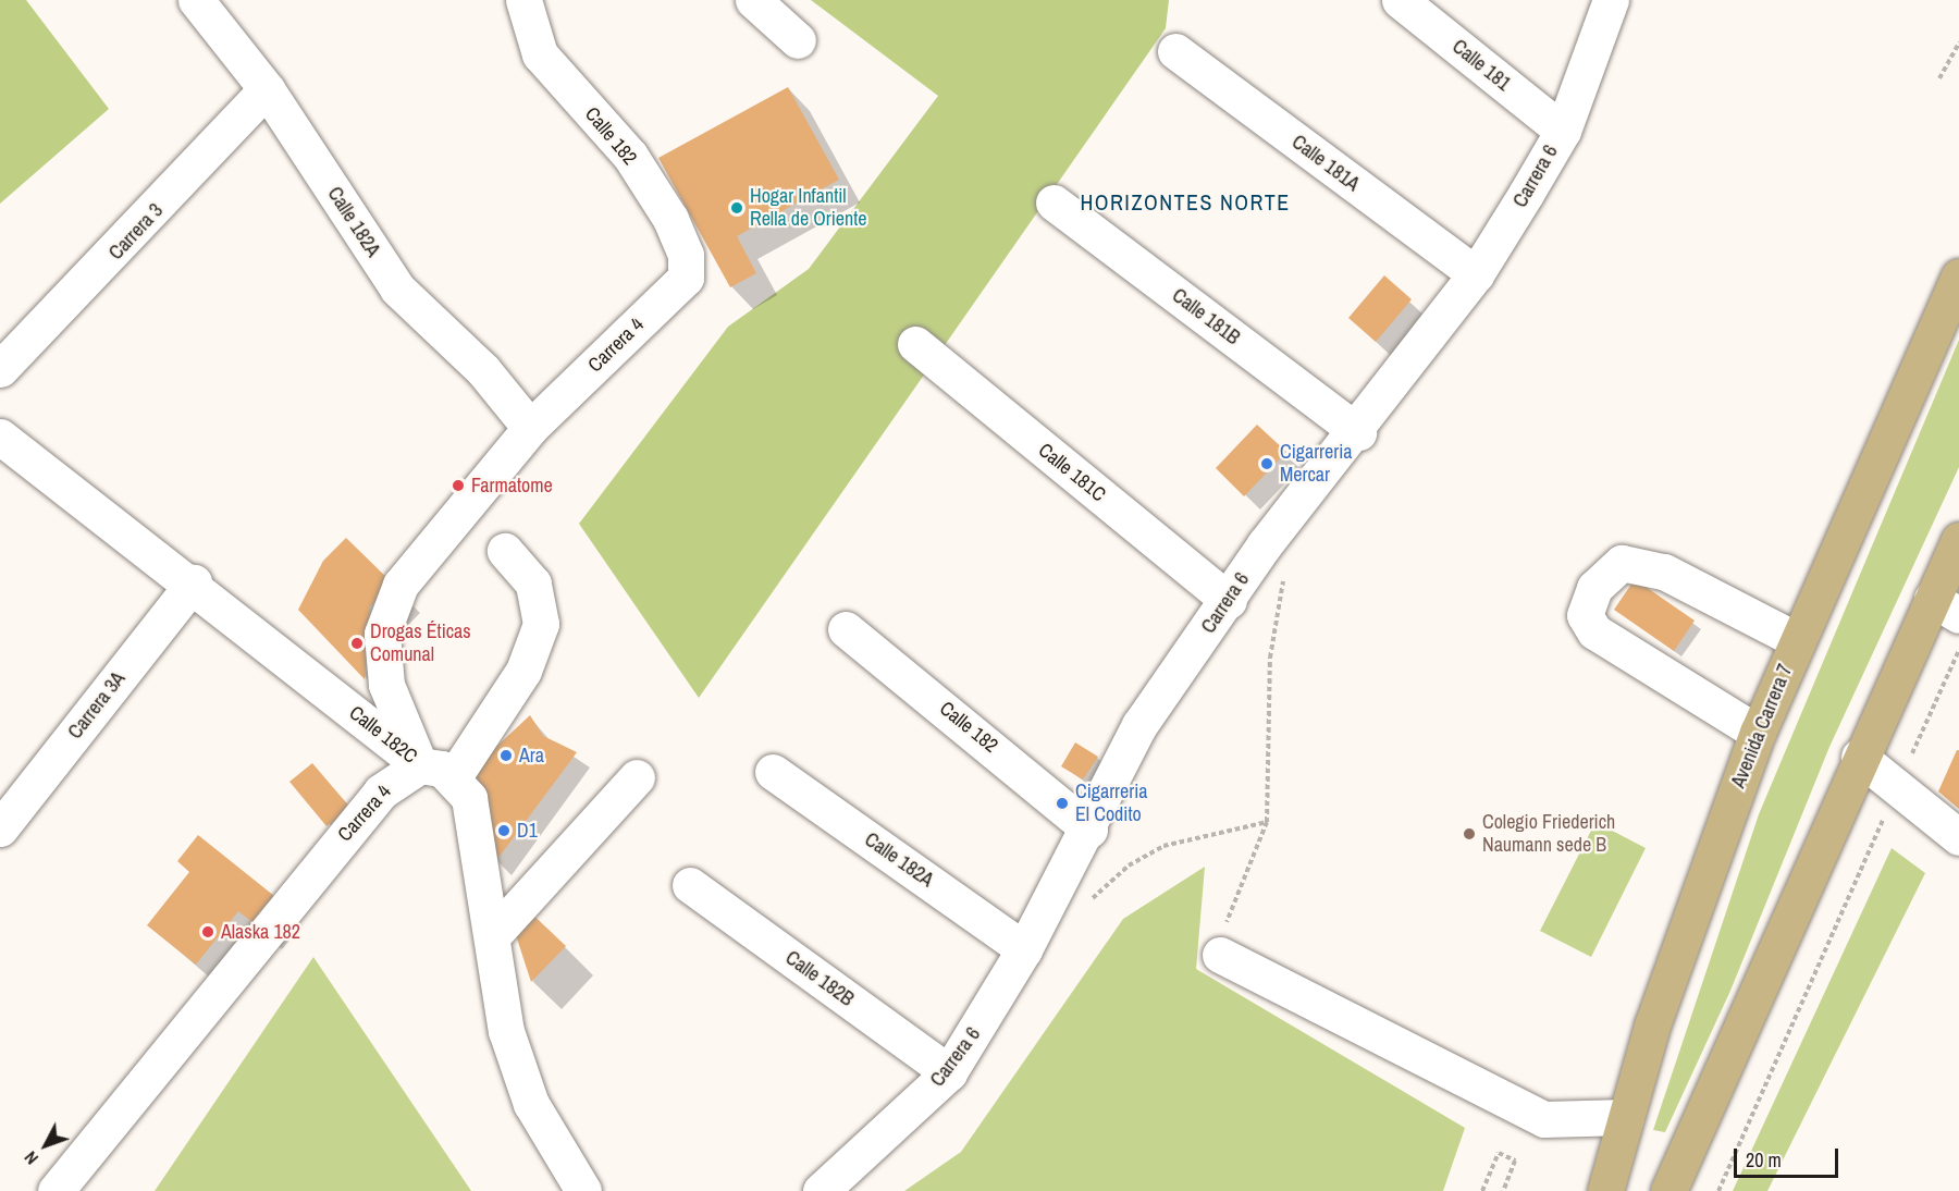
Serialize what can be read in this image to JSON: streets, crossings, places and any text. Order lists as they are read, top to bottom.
{
  "streets": {
    "main road": ["Avenida Carrera 7"],
    "street": [
      "Calle 181",
      "Calle 182",
      "Calle 181A",
      "Carrera 6",
      "Calle 182A",
      "Carrera 3",
      "Calle 181B",
      "Carrera 4",
      "Calle 181C",
      "Carrera 3A",
      "Calle 182C",
      "Calle 182B"
    ]
  },
  "crossings": [
    ["Calle 181", "Carrera 6"],
    ["Calle 182", "Carrera 6"],
    ["Calle 182", "Carrera 4"],
    ["Calle 181A", "Carrera 6"],
    ["Carrera 6", "Calle 182A"],
    ["Carrera 6", "Calle 181B"],
    ["Carrera 6", "Calle 181C"],
    ["Carrera 6", "Calle 182B"],
    ["Calle 182A", "Carrera 3"],
    ["Calle 182A", "Carrera 4"],
    ["Carrera 4", "Calle 182C"],
    ["Carrera 3A", "Calle 182C"]
  ],
  "districts": ["HORIZONTES NORTE"],
  "places": [
    "Hogar Infantil Rella de Oriente",
    "Cigarreria Mercar",
    "Farmatome",
    "Drogas Éticas Comunal",
    "Ara",
    "Cigarreria El Codito",
    "D1",
    "Colegio Friederich Naumann sede B",
    "Alaska 182"
  ],
  "scale_bar": "20 m",
  "north": "bottom left"
}
